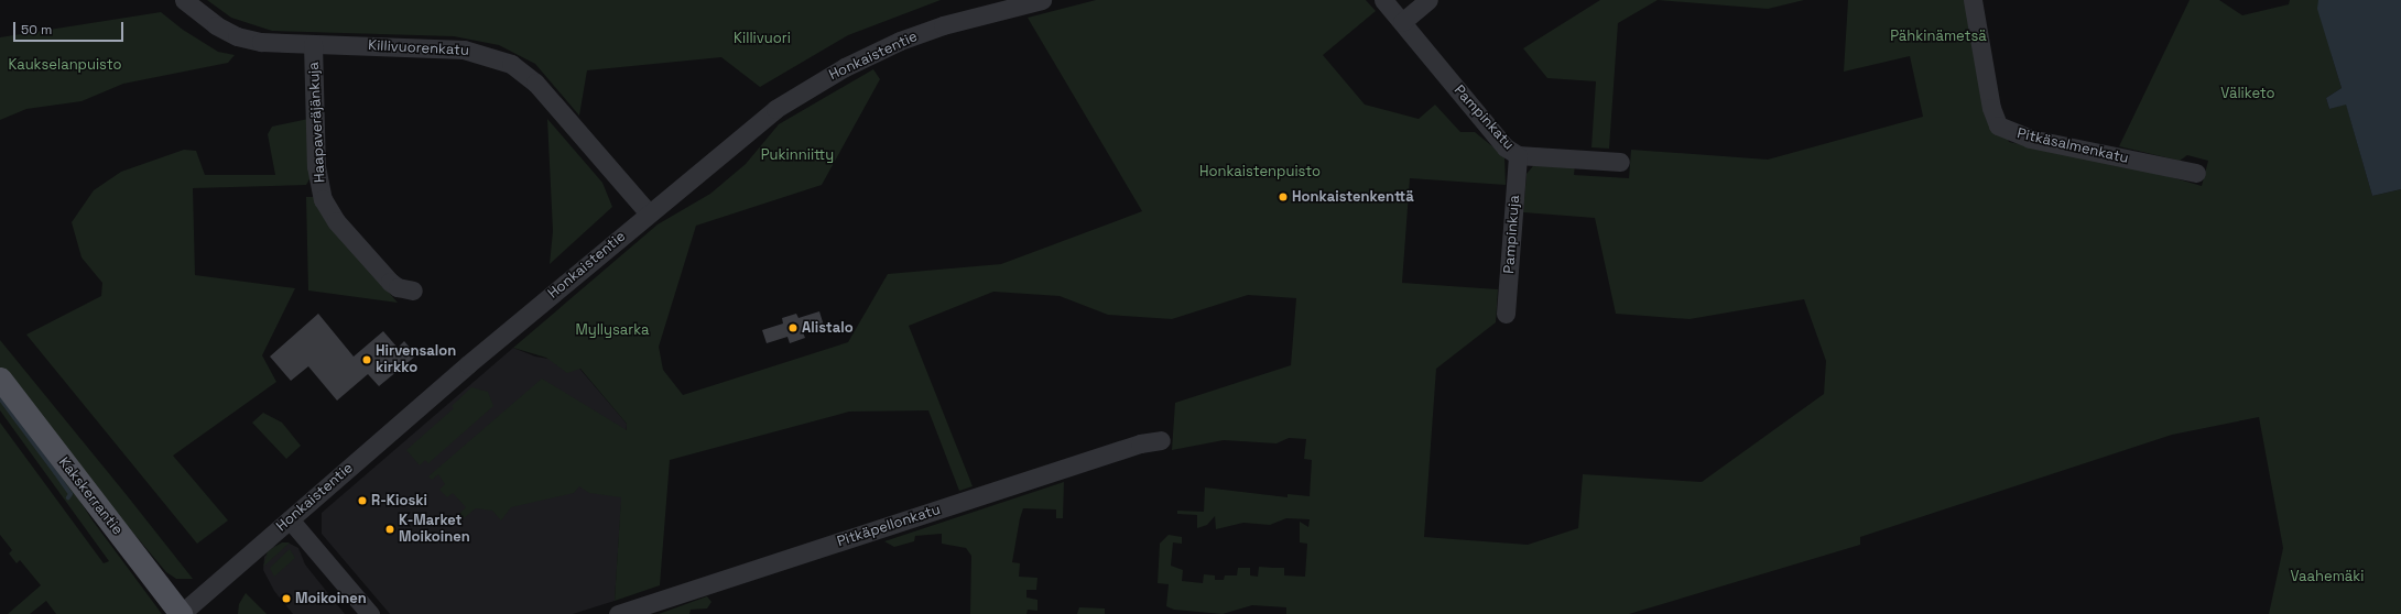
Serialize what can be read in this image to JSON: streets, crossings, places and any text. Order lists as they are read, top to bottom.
{
  "streets": {
    "main road": ["Kakskerrantie"],
    "street": [
      "Killivuorenkatu",
      "Honkaistentie",
      "Pampinkatu",
      "Haapaveräjänkuja",
      "Pitkäsalmenkatu",
      "Pampinkuja",
      "Pitkäpellonkatu"
    ]
  },
  "crossings": [
    ["Killivuorenkatu", "Honkaistentie"],
    ["Killivuorenkatu", "Haapaveräjänkuja"],
    ["Honkaistentie", "Kakskerrantie"],
    ["Pampinkatu", "Pampinkuja"]
  ],
  "parks": [
    "Pähkinämetsä",
    "Killivuori",
    "Kaukselanpuisto",
    "Väliketo",
    "Pukinniitty",
    "Honkaistenpuisto",
    "Myllysarka",
    "Vaahemäki"
  ],
  "places": [
    "Honkaistenkenttä",
    "Alistalo",
    "Hirvensalon kirkko",
    "R-Kioski",
    "K-Market Moikoinen",
    "Moikoinen"
  ],
  "scale_bar": "50 m"
}
